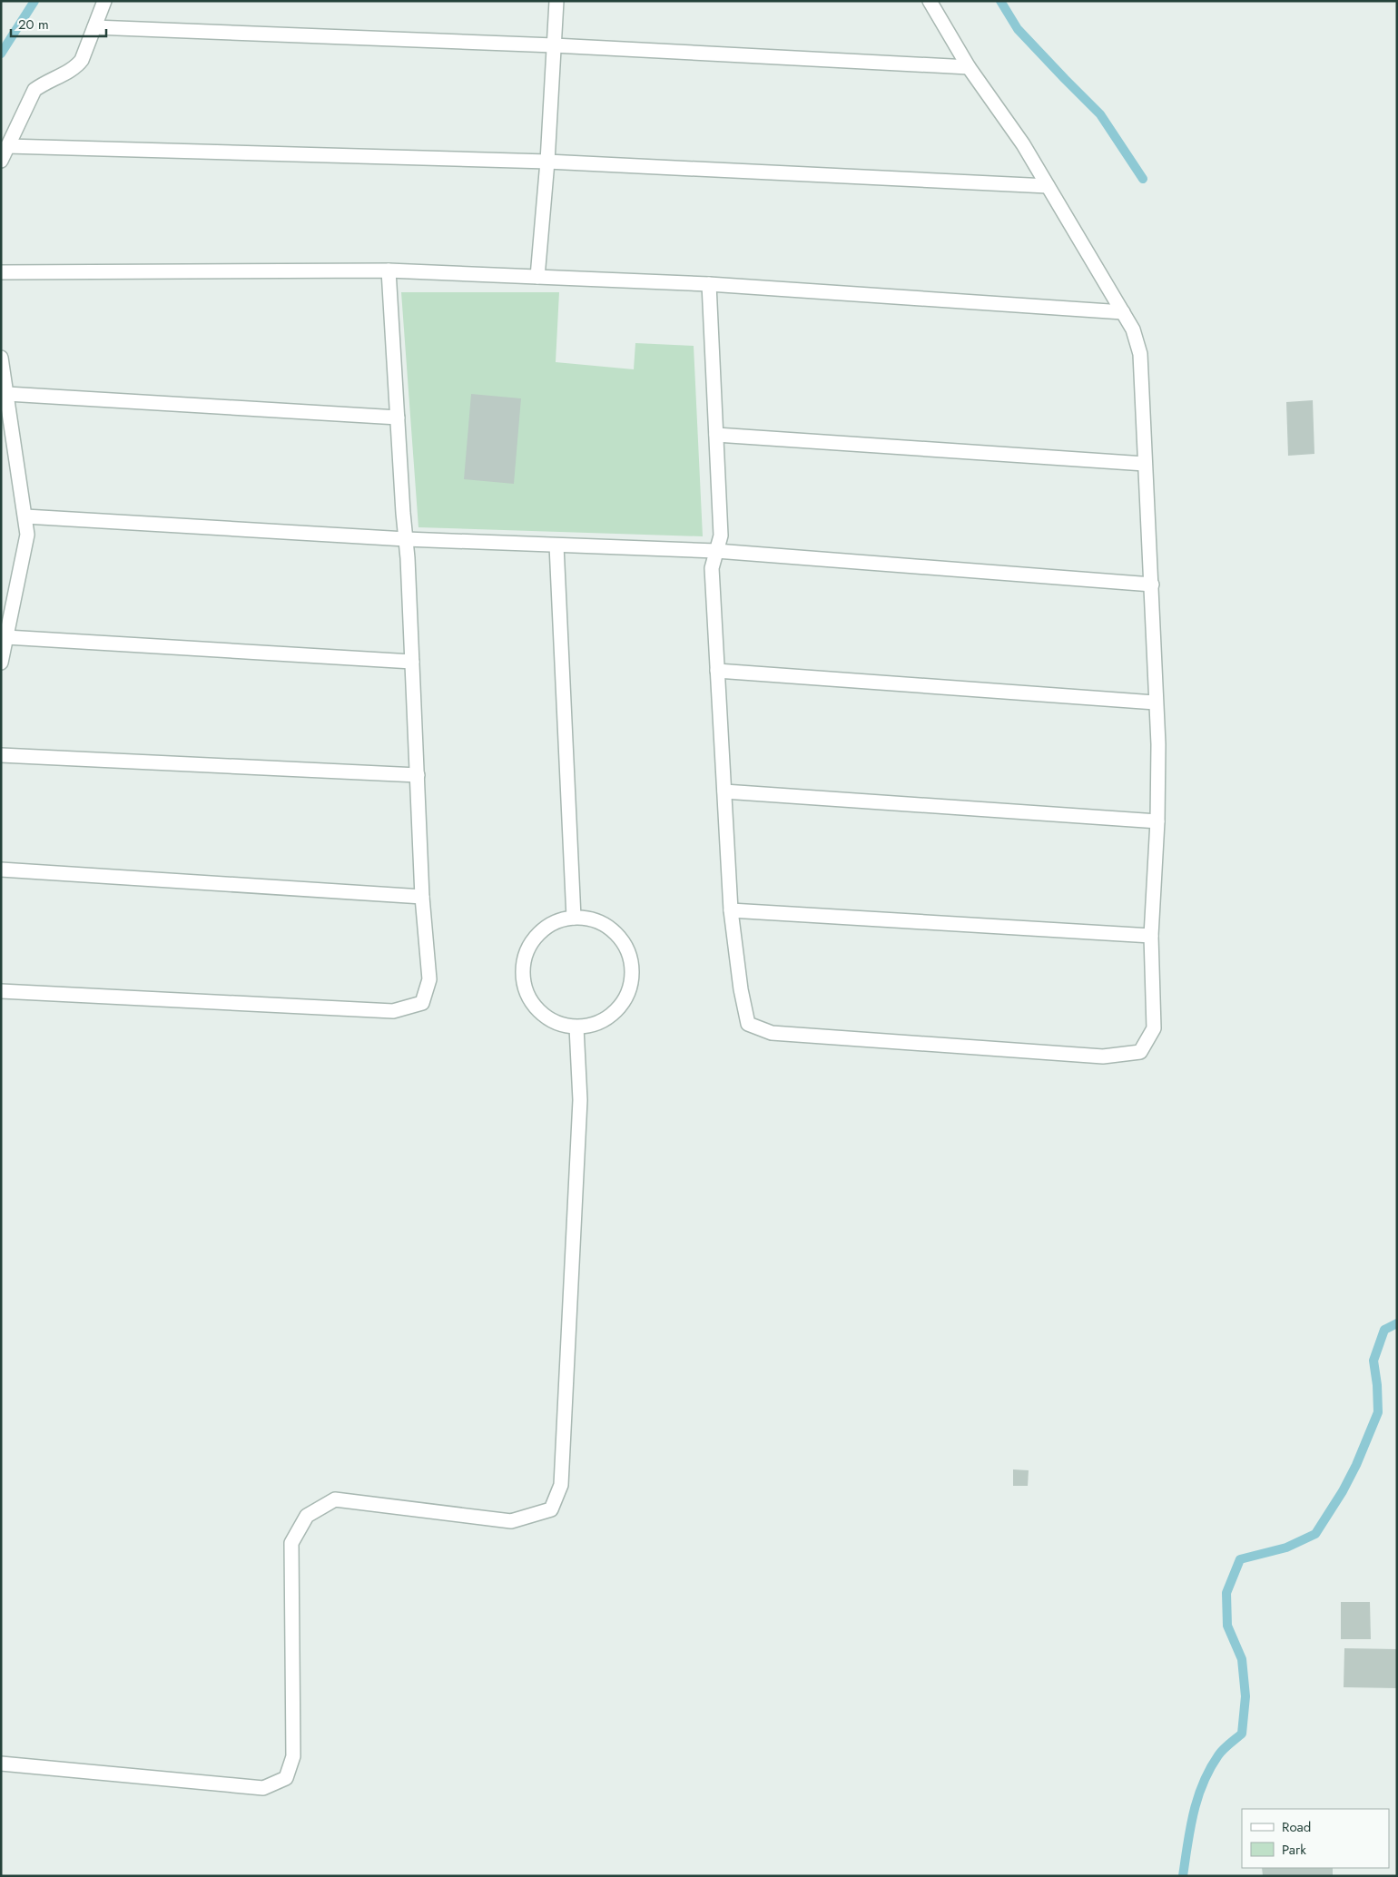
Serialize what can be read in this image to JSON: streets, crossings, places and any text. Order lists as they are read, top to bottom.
{
  "legend": ["Road", "Park"],
  "scale_bar": "20 m"
}
